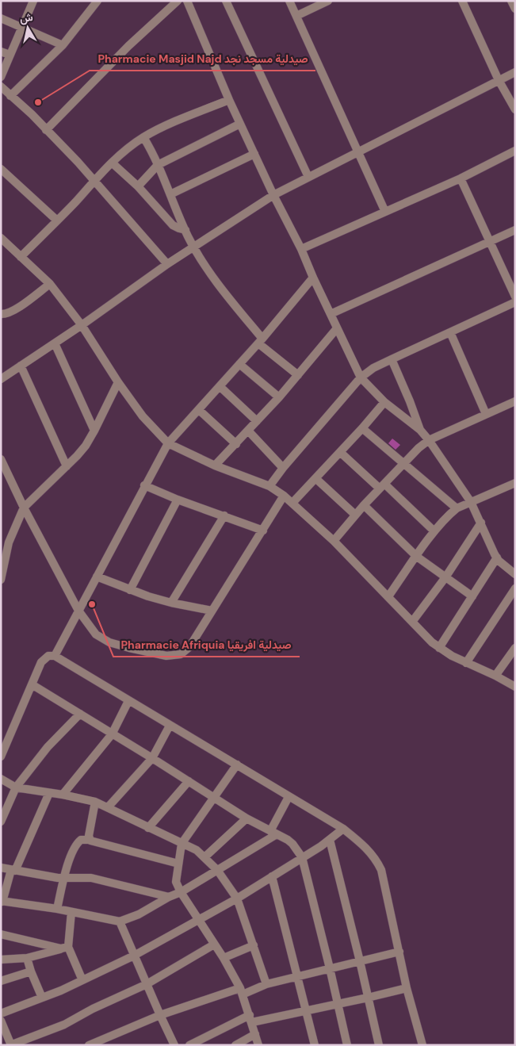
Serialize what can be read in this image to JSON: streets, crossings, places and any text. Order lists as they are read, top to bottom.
{
  "places": ["Pharmacie Masjid Najd صيدلية مسجد نجد", "Pharmacie Afriquia صيدلية افريقيا"],
  "north": "top"
}
